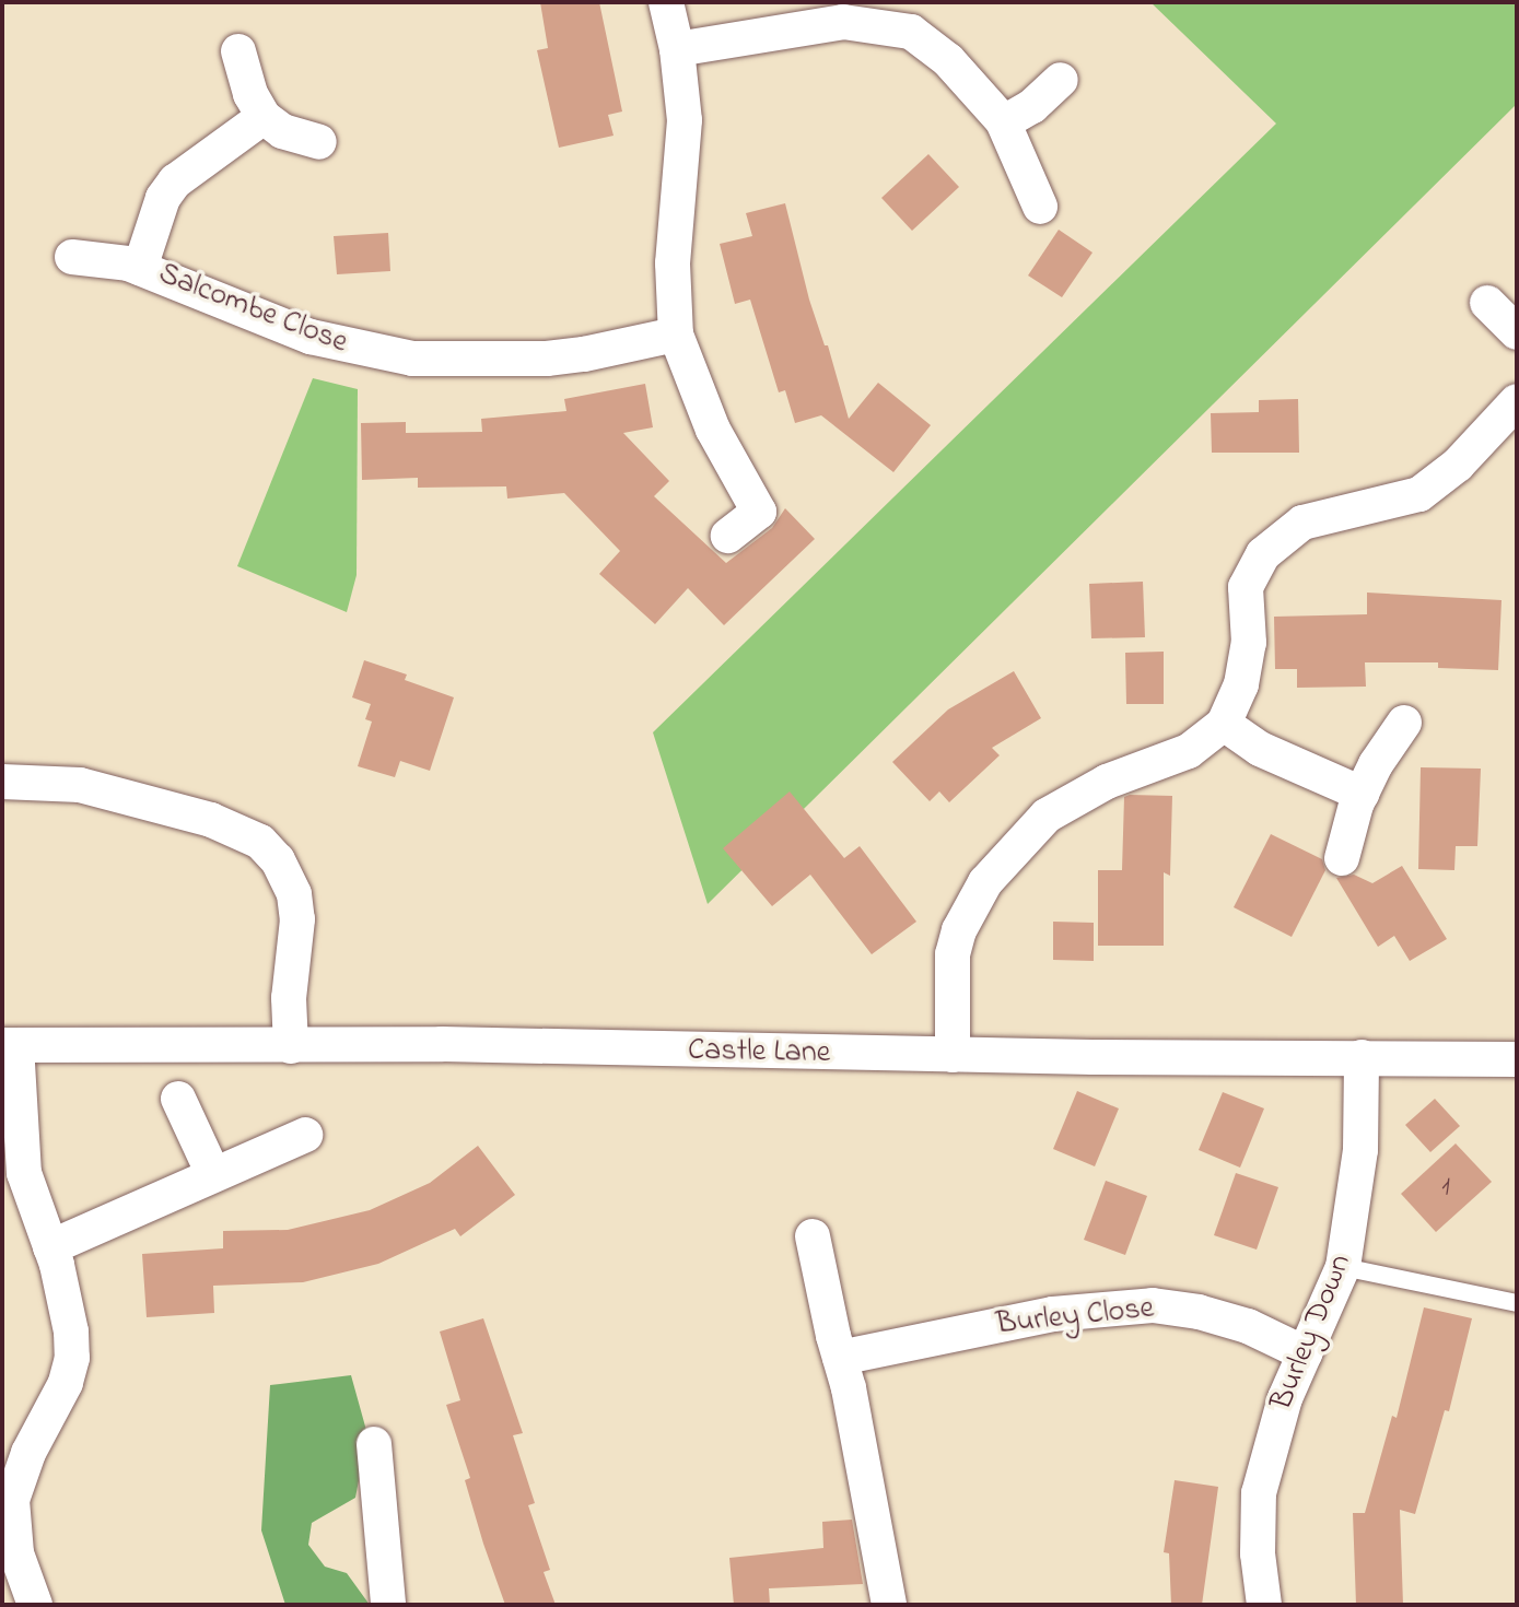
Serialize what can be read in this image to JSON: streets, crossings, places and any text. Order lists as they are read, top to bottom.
{
  "streets": {
    "street": [
      "Salcombe Close",
      "Castle Lane",
      "Burley Close",
      "Burley Down"
    ]
  },
  "crossings": [
    ["Castle Lane", "Burley Down"],
    ["Burley Close", "Burley Down"]
  ],
  "house_numbers": ["1"]
}
